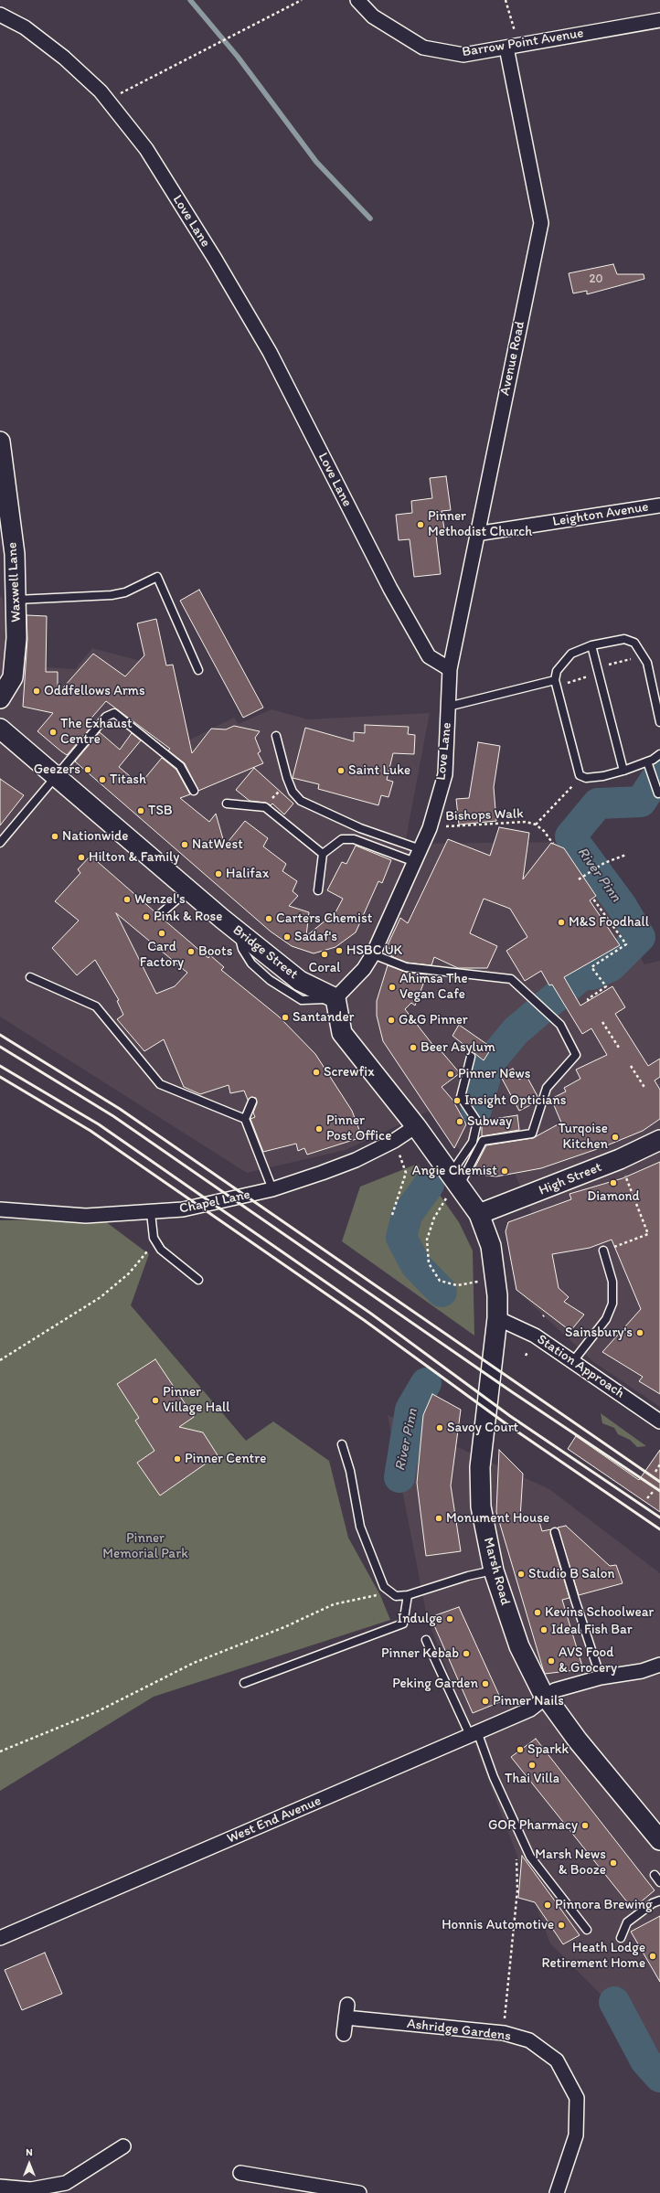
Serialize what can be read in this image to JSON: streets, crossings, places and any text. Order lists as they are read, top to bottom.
{
  "streets": {
    "street": [
      "Barrow Point Avenue",
      "Love Lane",
      "Avenue Road",
      "Leighton Avenue",
      "Waxwell Lane",
      "Bridge Street",
      "High Street",
      "Chapel Lane",
      "Station Approach",
      "Marsh Road",
      "West End Avenue",
      "Ashridge Gardens"
    ],
    "path": ["Bishops Walk"]
  },
  "crossings": [
    ["Barrow Point Avenue", "Avenue Road"],
    ["Love Lane", "Avenue Road"],
    ["Love Lane", "Bishops Walk"],
    ["Love Lane", "Bridge Street"],
    ["Avenue Road", "Leighton Avenue"],
    ["High Street", "Marsh Road"],
    ["Station Approach", "Marsh Road"],
    ["Marsh Road", "West End Avenue"]
  ],
  "water": ["River Pinn"],
  "parks": ["Pinner Memorial Park"],
  "places": [
    "Pinner Methodist Church",
    "Oddfellows Arms",
    "The Exhaust Centre",
    "Geezers",
    "Saint Luke",
    "Titash",
    "TSB",
    "Nationwide",
    "NatWest",
    "Hilton & Family",
    "Halifax",
    "Wenzel's",
    "Pink & Rose",
    "Carters Chemist",
    "M&S Foodhall",
    "Card Factory",
    "Sadaf's",
    "HSBC UK",
    "Boots",
    "Coral",
    "Ahimsa The Vegan Cafe",
    "Santander",
    "G&G Pinner",
    "Beer Asylum",
    "Screwfix",
    "Pinner News",
    "Insight Opticians",
    "Subway",
    "Pinner Post Office",
    "Turqoise Kitchen",
    "Angie Chemist",
    "Diamond",
    "Sainsbury's",
    "Pinner Village Hall",
    "Savoy Court",
    "Pinner Centre",
    "Monument House",
    "Studio B Salon",
    "Kevins Schoolwear",
    "Indulge",
    "Ideal Fish Bar",
    "Pinner Kebab",
    "AVS Food & Grocery",
    "Peking Garden",
    "Pinner Nails",
    "Sparkk",
    "Thai Villa",
    "GOR Pharmacy",
    "Marsh News & Booze",
    "Pinnora Brewing",
    "Honnis Automotive",
    "Heath Lodge Retirement Home"
  ],
  "house_numbers": ["20"],
  "north": "top"
}
